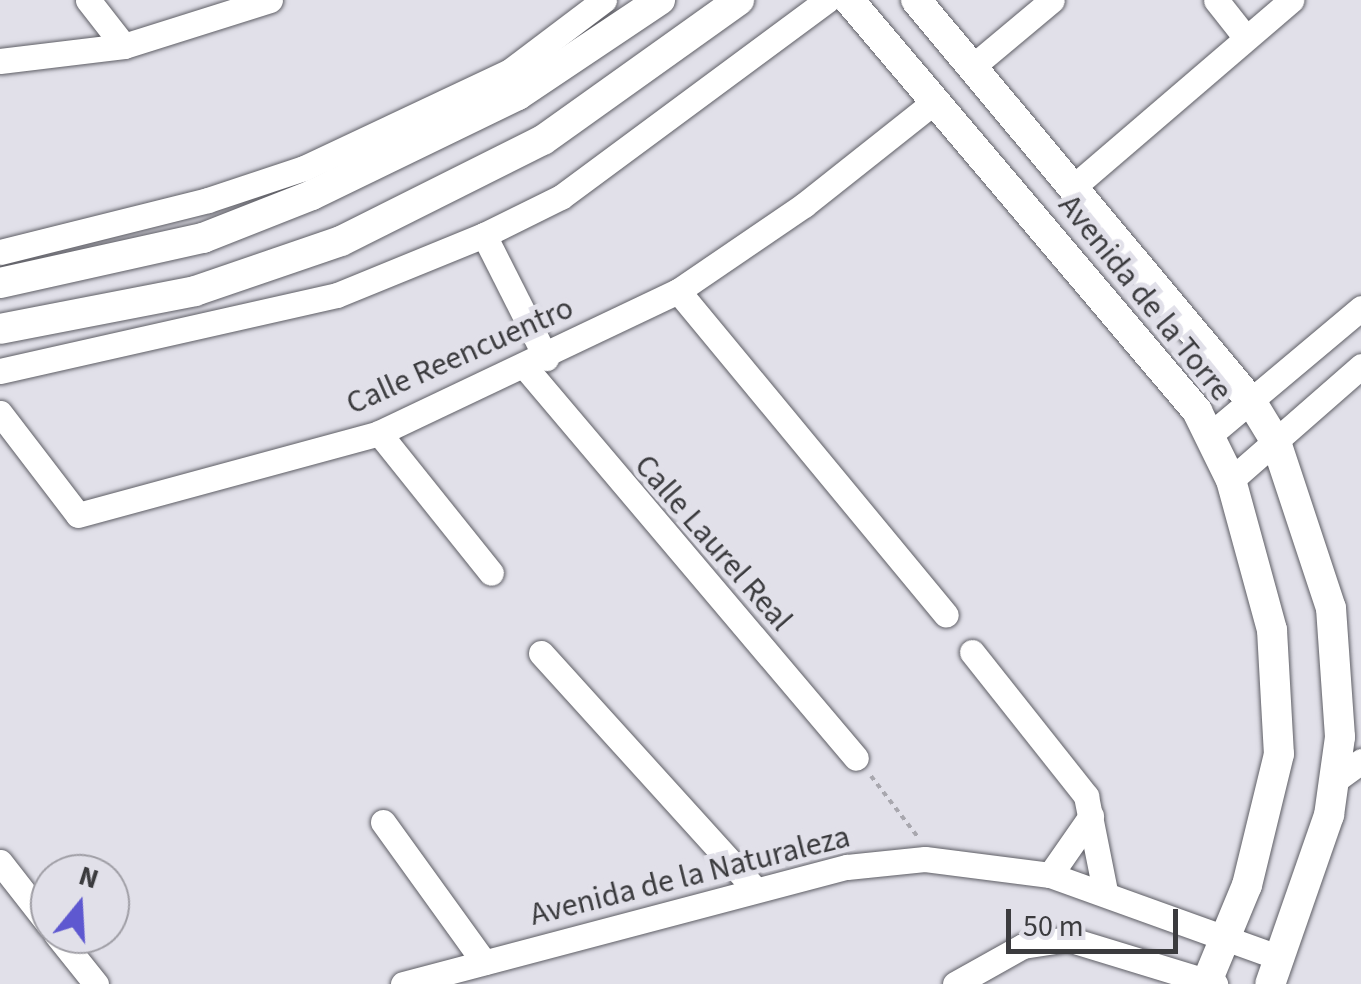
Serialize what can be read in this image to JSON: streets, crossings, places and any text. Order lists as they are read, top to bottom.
{
  "streets": {
    "street": [
      "Avenida de la Torre",
      "Calle Reencuentro",
      "Calle Laurel Real",
      "Avenida de la Naturaleza"
    ]
  },
  "crossings": [
    ["Avenida de la Torre", "Calle Reencuentro"],
    ["Avenida de la Torre", "Avenida de la Naturaleza"],
    ["Calle Reencuentro", "Calle Laurel Real"]
  ],
  "scale_bar": "50 m",
  "north": "top"
}
